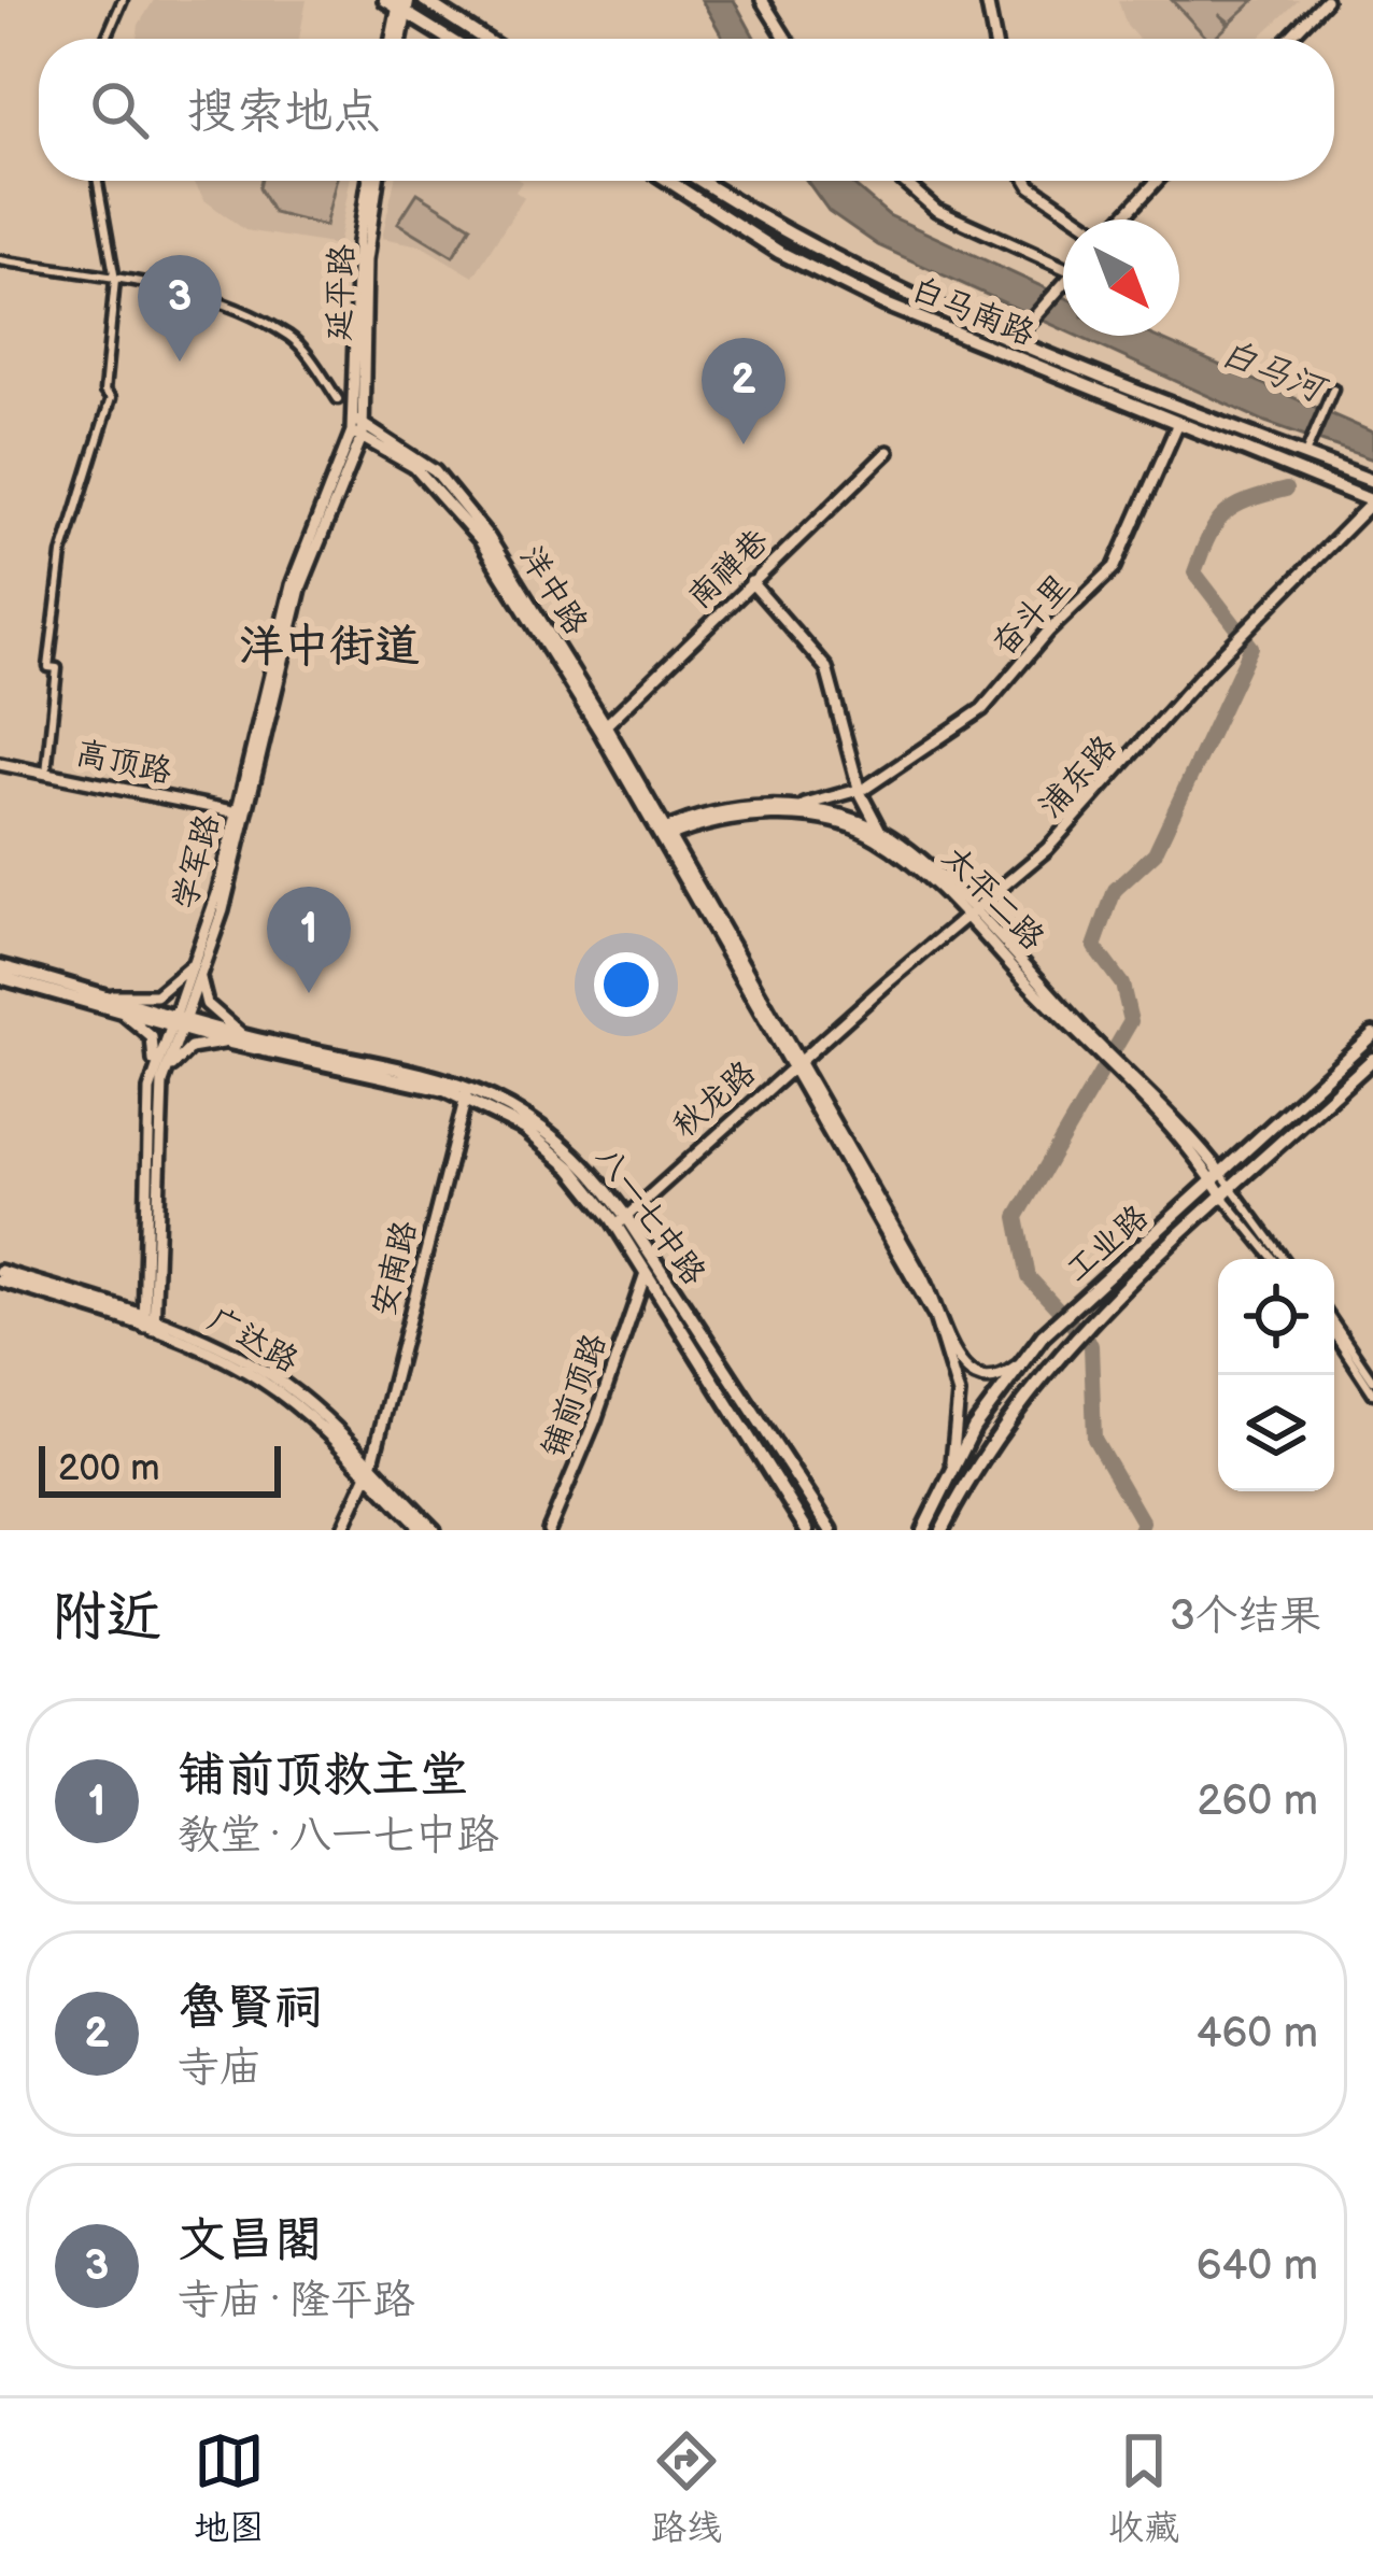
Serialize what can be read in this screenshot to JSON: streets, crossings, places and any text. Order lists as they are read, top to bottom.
{
  "streets": {
    "main road": ["白马南路", "八一七中路", "工业路"],
    "street": [
      "延平路",
      "南禅巷",
      "洋中路",
      "奋斗里",
      "高顶路",
      "浦东路",
      "学军路",
      "太平二路",
      "秋龙路",
      "安南路",
      "广达路",
      "铺前顶路"
    ]
  },
  "crossings": [
    ["延平路", "洋中路"],
    ["延平路", "学军路"],
    ["白马南路", "奋斗里"],
    ["白马南路", "浦东路"],
    ["南禅巷", "洋中路"],
    ["洋中路", "学军路"],
    ["洋中路", "太平二路"],
    ["高顶路", "学军路"],
    ["浦东路", "太平二路"],
    ["浦东路", "秋龙路"],
    ["学军路", "八一七中路"],
    ["学军路", "广达路"],
    ["太平二路", "工业路"],
    ["秋龙路", "八一七中路"],
    ["八一七中路", "安南路"],
    ["八一七中路", "铺前顶路"],
    ["安南路", "广达路"]
  ],
  "districts": ["洋中街道"],
  "water": ["白马河"],
  "scale_bar": "200 m",
  "north": "bottom right",
  "page": {
    "search": "搜索地点",
    "pins": ["3", "2", "1"],
    "scale": "200 m",
    "heading": ["附近", "3个结果"],
    "list": [
      {
        "mark": "1",
        "name": "铺前顶救主堂",
        "note": "教堂 · 八一七中路",
        "value": "260 m"
      },
      {
        "mark": "2",
        "name": "魯賢祠",
        "note": "寺庙",
        "value": "460 m"
      },
      {
        "mark": "3",
        "name": "文昌閣",
        "note": "寺庙 · 隆平路",
        "value": "640 m"
      }
    ],
    "nav": ["地图", "路线", "收藏"]
  }
}
